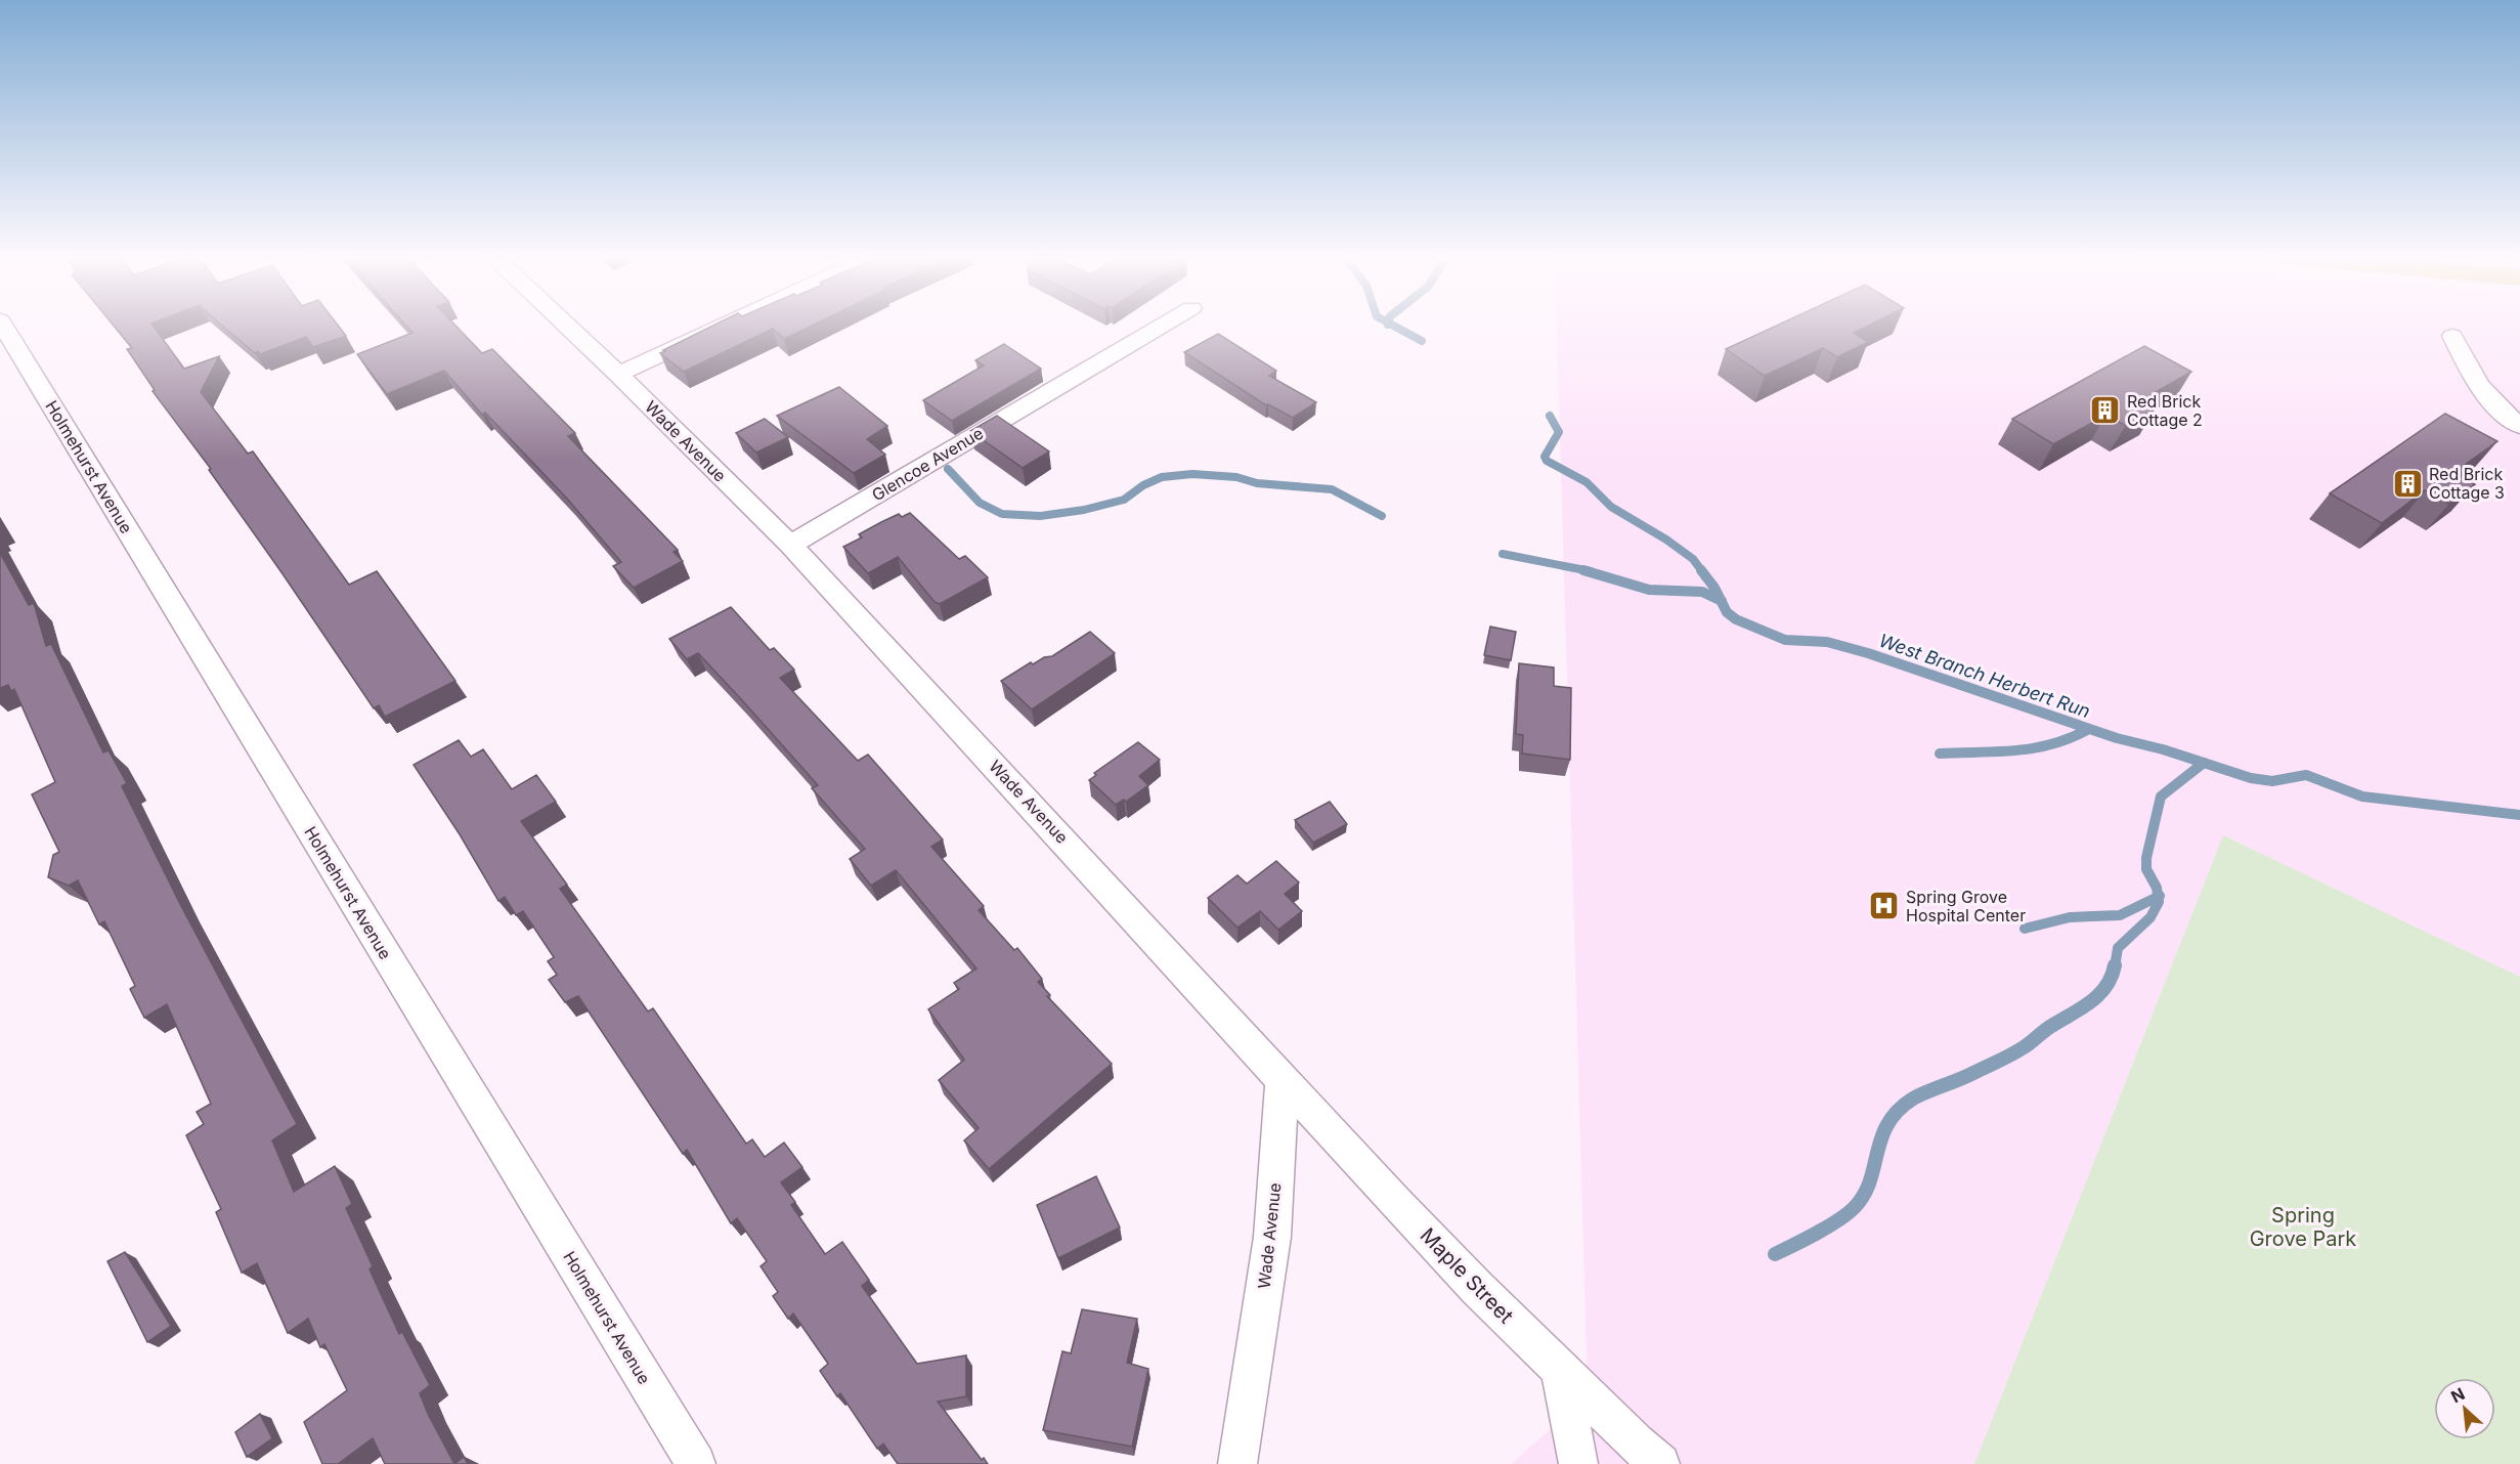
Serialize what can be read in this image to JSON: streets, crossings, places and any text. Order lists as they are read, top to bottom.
{
  "streets": {
    "street": [
      "Wade Avenue",
      "Glencoe Avenue",
      "Holmehurst Avenue",
      "Maple Street"
    ]
  },
  "crossings": [
    ["Wade Avenue", "Glencoe Avenue"],
    ["Wade Avenue", "Maple Street"]
  ],
  "water": ["West Branch Herbert Run"],
  "parks": ["Spring Grove Park"],
  "places": {
    "building": ["Red Brick Cottage 2", "Red Brick Cottage 3"],
    "hospital": ["Spring Grove Hospital Center"]
  },
  "north": "top left"
}
